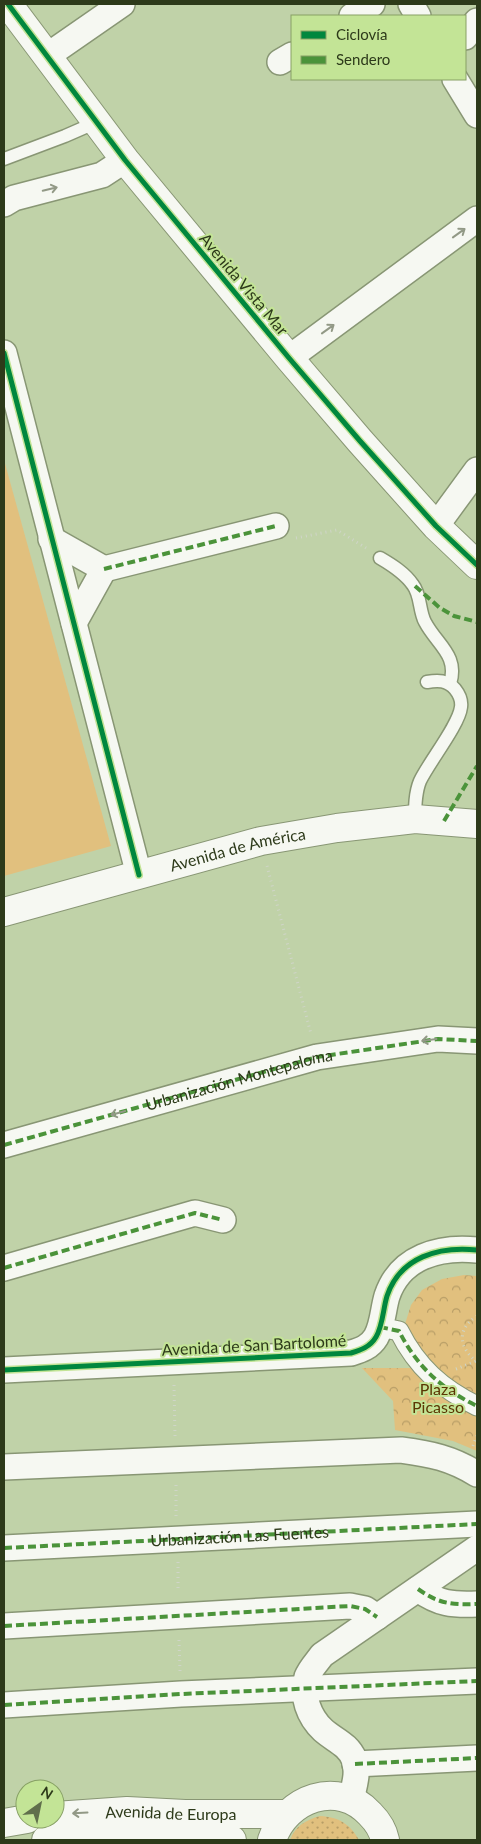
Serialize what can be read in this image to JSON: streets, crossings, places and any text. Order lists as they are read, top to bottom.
{
  "streets": {
    "street": [
      "Avenida Vista Mar",
      "Avenida de América",
      "Urbanización Montepaloma",
      "Avenida de San Bartolomé",
      "Urbanización Las Fuentes",
      "Avenida de Europa"
    ]
  },
  "parks": ["Plaza Picasso"],
  "legend": ["Ciclovía", "Sendero"],
  "north": "top right"
}
